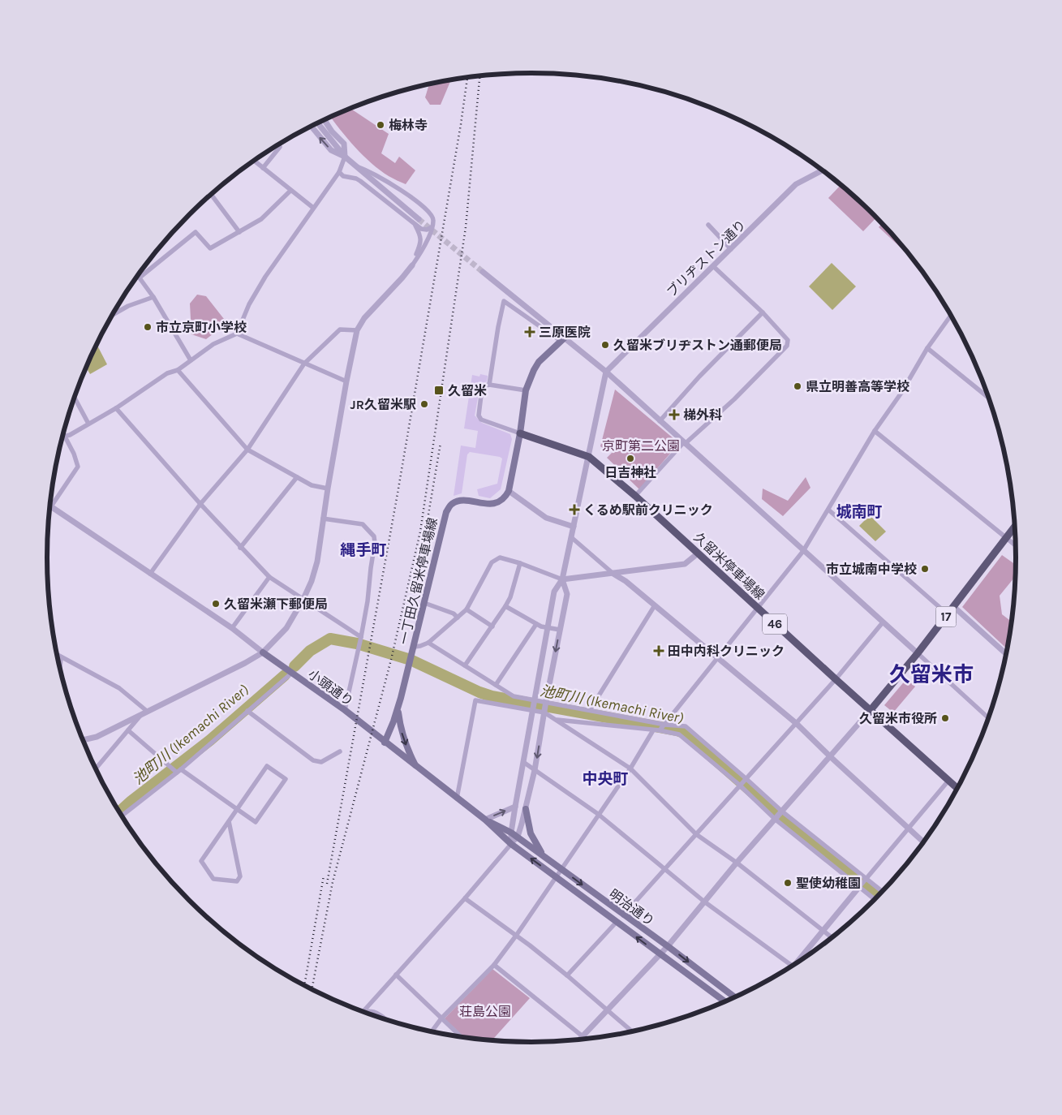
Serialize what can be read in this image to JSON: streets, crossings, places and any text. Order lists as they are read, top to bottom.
{
  "streets": {
    "main road": [
      "久留米停車場線",
      "一丁田久留米停車場線",
      "17",
      "46",
      "小頭通り",
      "明治通り"
    ],
    "street": ["ブリヂストン通り"]
  },
  "crossings": [
    ["久留米停車場線", "17"],
    ["久留米停車場線", "46"],
    ["一丁田久留米停車場線", "小頭通り"]
  ],
  "districts": [
    "城南町",
    "縄手町",
    "久留米市",
    "中央町"
  ],
  "water": ["池町川 (Ikemachi River)"],
  "parks": ["京町第二公園", "荘島公園"],
  "places": {
    "other": [
      "梅林寺",
      "市立京町小学校",
      "久留米ブリヂストン通郵便局",
      "県立明善高等学校",
      "JR久留米駅",
      "日吉神社",
      "市立城南中学校",
      "久留米瀬下郵便局",
      "久留米市役所",
      "聖使幼稚園"
    ],
    "health": [
      "三原医院",
      "梯外科",
      "くるめ駅前クリニック",
      "田中内科クリニック"
    ],
    "transit": ["久留米"]
  }
}
